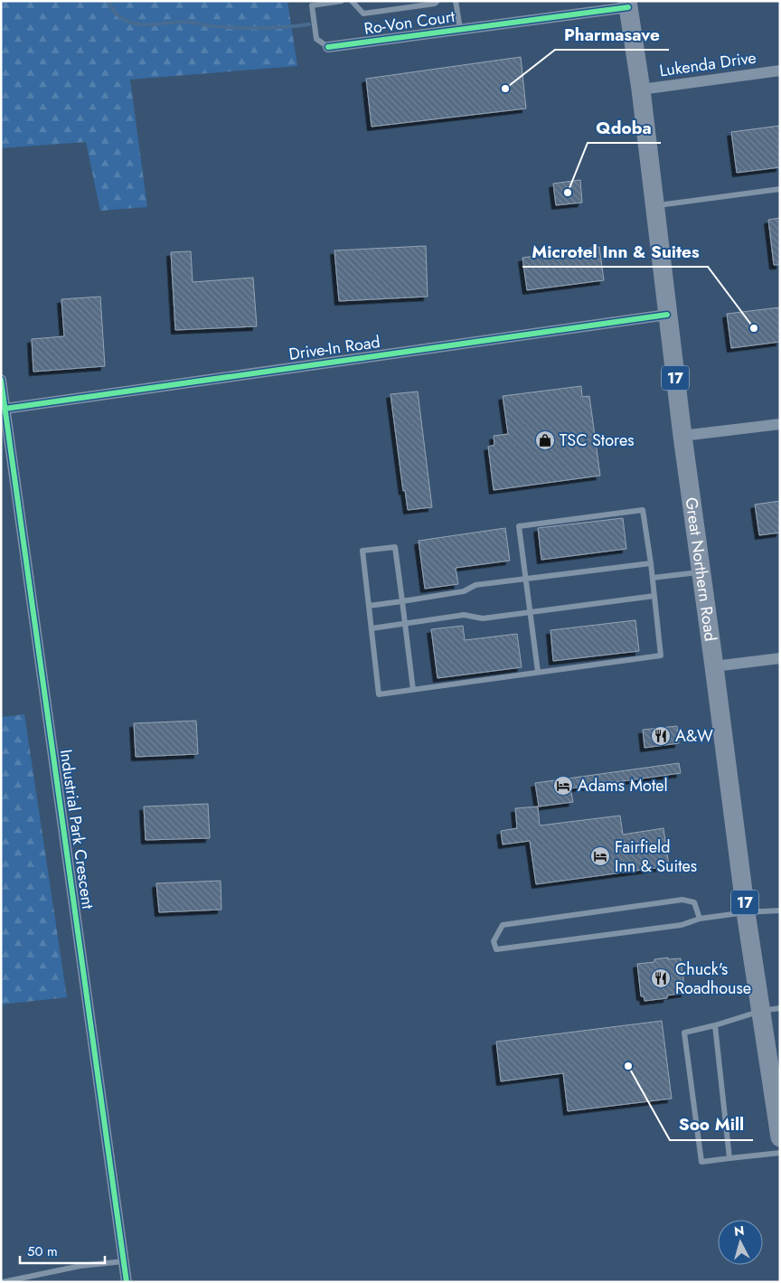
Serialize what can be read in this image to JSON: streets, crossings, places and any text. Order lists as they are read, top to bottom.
{
  "streets": {
    "highway": ["17", "Great Northern Road"],
    "street": [
      "Ro-Von Court",
      "Lukenda Drive",
      "Drive-In Road",
      "Industrial Park Crescent"
    ]
  },
  "crossings": [
    ["Ro-Von Court", "Great Northern Road"],
    ["Lukenda Drive", "Great Northern Road"],
    ["Drive-In Road", "Great Northern Road"],
    ["Drive-In Road", "Industrial Park Crescent"]
  ],
  "places": {
    "other": [
      "Pharmasave",
      "Qdoba",
      "Microtel Inn & Suites",
      "Soo Mill"
    ],
    "shop": ["TSC Stores"],
    "restaurant": ["A&W", "Chuck's Roadhouse"],
    "hotel": ["Adams Motel", "Fairfield Inn & Suites"]
  },
  "scale_bar": "50 m",
  "north": "top"
}
